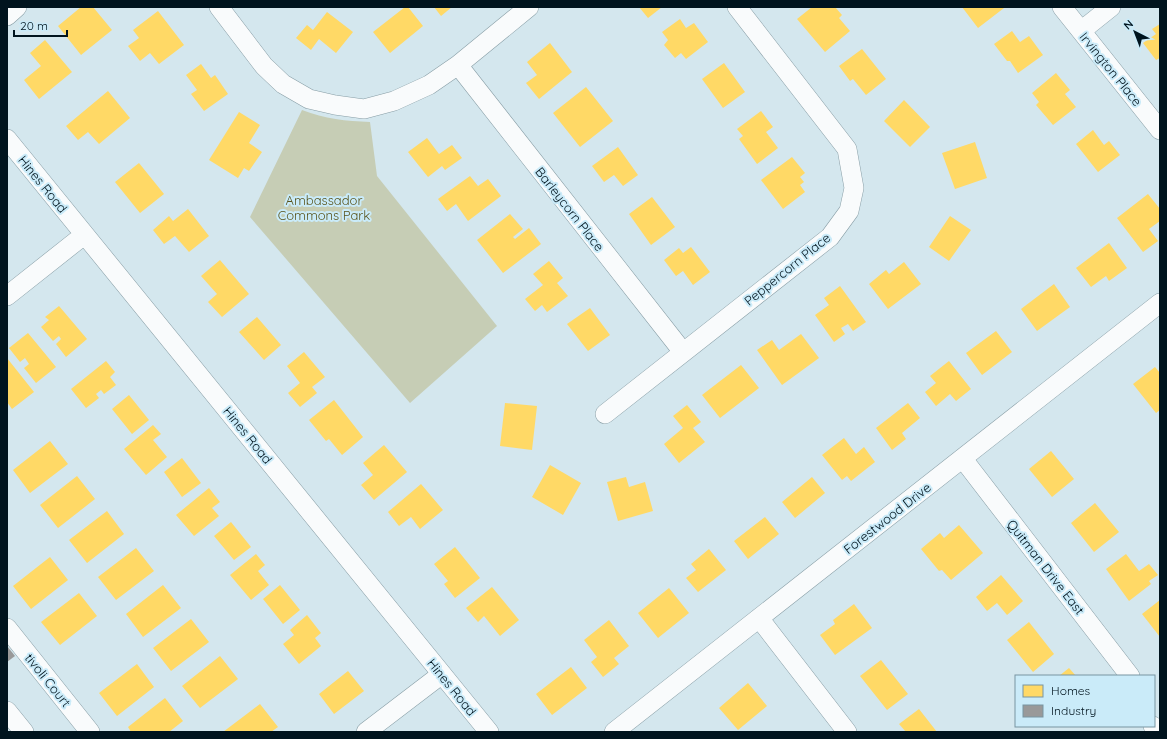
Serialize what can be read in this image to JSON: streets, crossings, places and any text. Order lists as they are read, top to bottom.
{
  "streets": {
    "street": [
      "Irvington Place",
      "Hines Road",
      "Barleycorn Place",
      "Peppercorn Place",
      "Forestwood Drive",
      "Quitman Drive East",
      "tivoli Court"
    ]
  },
  "crossings": [
    ["Barleycorn Place", "Peppercorn Place"],
    ["Forestwood Drive", "Quitman Drive East"]
  ],
  "parks": ["Ambassador Commons Park"],
  "legend": ["Homes", "Industry"],
  "scale_bar": "20 m",
  "north": "top left"
}
